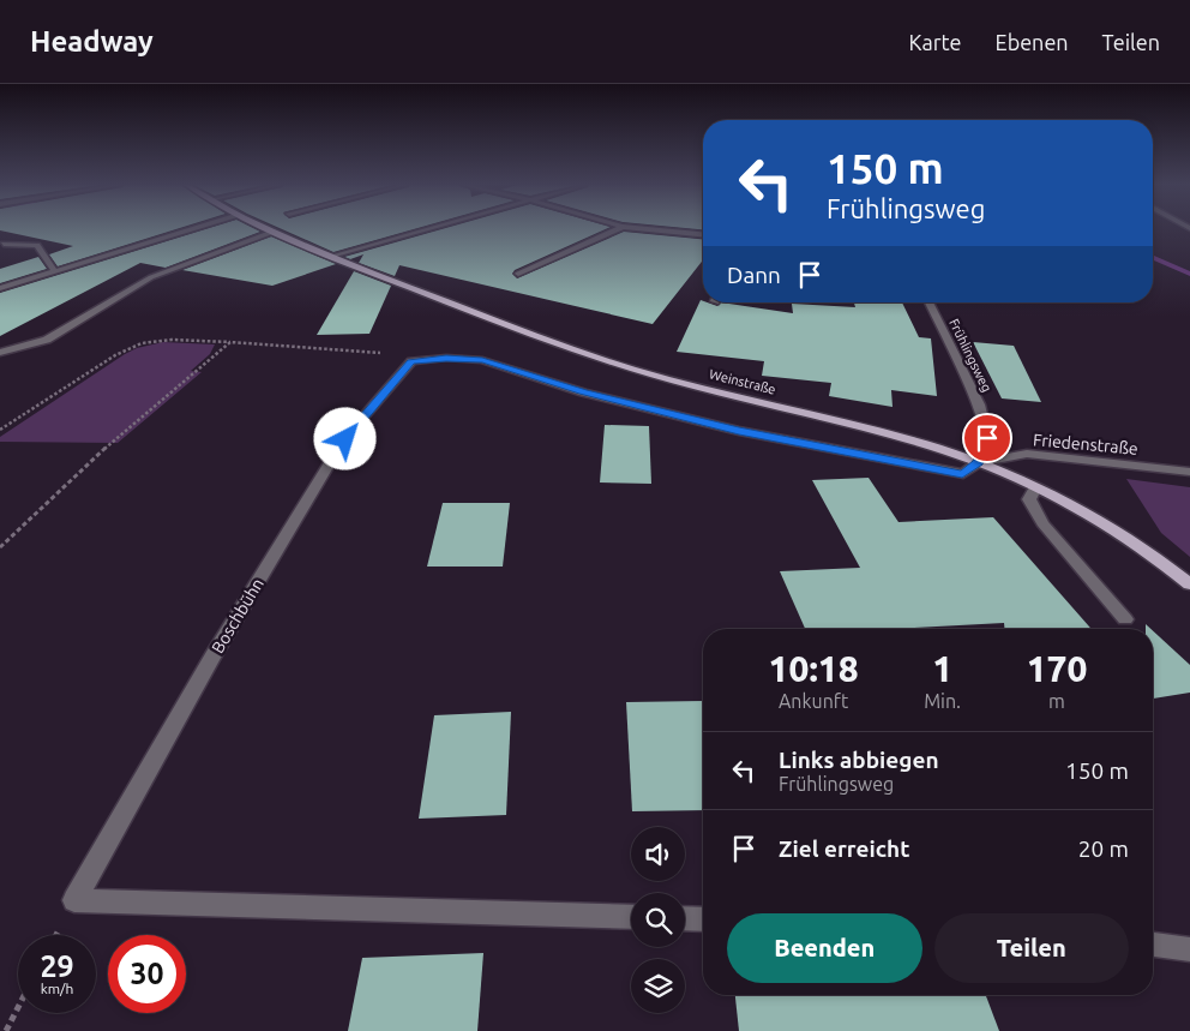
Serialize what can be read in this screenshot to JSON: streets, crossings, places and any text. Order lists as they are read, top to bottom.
{
  "streets": {
    "main road": ["Weinstraße"],
    "street": ["Frühlingsweg", "Friedenstraße", "Boschbühn"]
  },
  "crossings": [
    ["Frühlingsweg", "Weinstraße"],
    ["Frühlingsweg", "Friedenstraße"],
    ["Weinstraße", "Friedenstraße"]
  ],
  "page": {
    "header": "Headway",
    "nav": ["Karte", "Ebenen", "Teilen"],
    "turn": ["150 m", "Frühlingsweg"],
    "then": "Dann",
    "eta": [
      "10:18",
      "Ankunft",
      "1",
      "Min.",
      "170",
      "m"
    ],
    "list": [
      {
        "name": "Links abbiegen",
        "note": "Frühlingsweg",
        "value": "150 m"
      },
      {
        "name": "Ziel erreicht",
        "value": "20 m"
      }
    ],
    "buttons": ["Beenden", "Teilen"],
    "speed": "29 km/h",
    "limit": "30"
  }
}
